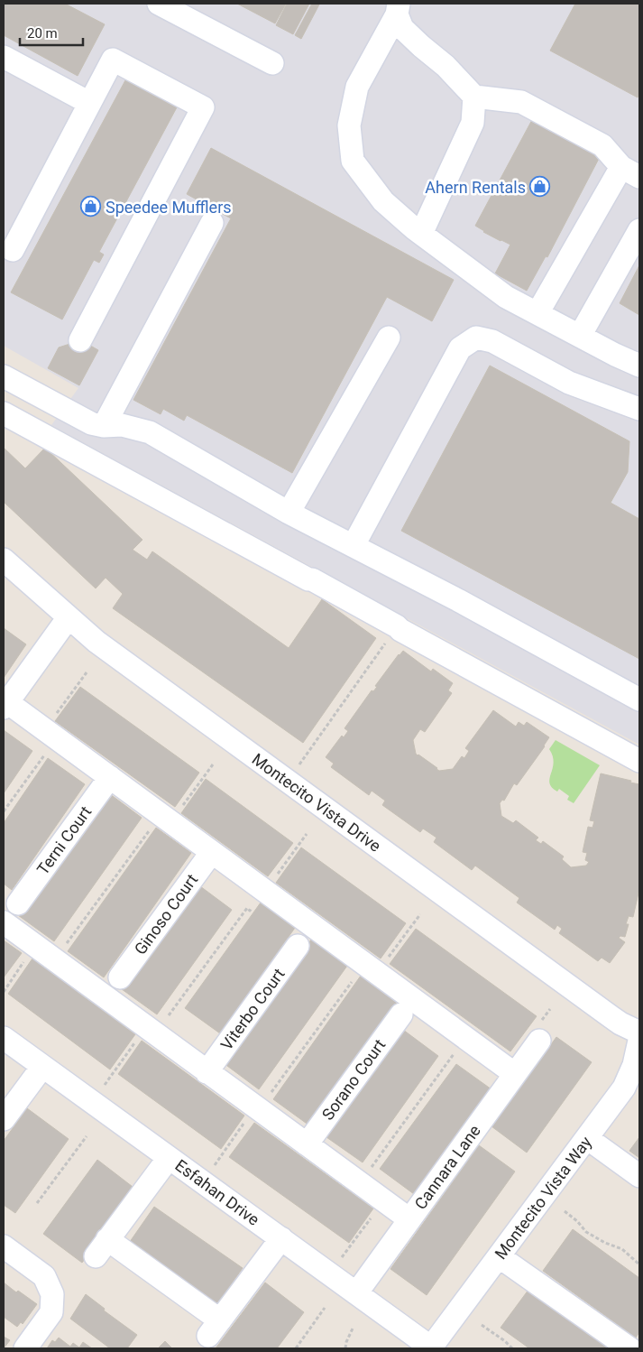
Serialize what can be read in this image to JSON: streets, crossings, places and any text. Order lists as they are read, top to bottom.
{
  "streets": {
    "street": [
      "Montecito Vista Drive",
      "Terni Court",
      "Ginoso Court",
      "Viterbo Court",
      "Sorano Court",
      "Cannara Lane",
      "Esfahan Drive",
      "Montecito Vista Way"
    ]
  },
  "crossings": [
    ["Cannara Lane", "Esfahan Drive"],
    ["Esfahan Drive", "Montecito Vista Way"]
  ],
  "places": {
    "shop": ["Ahern Rentals", "Speedee Mufflers"]
  },
  "scale_bar": "20 m"
}
